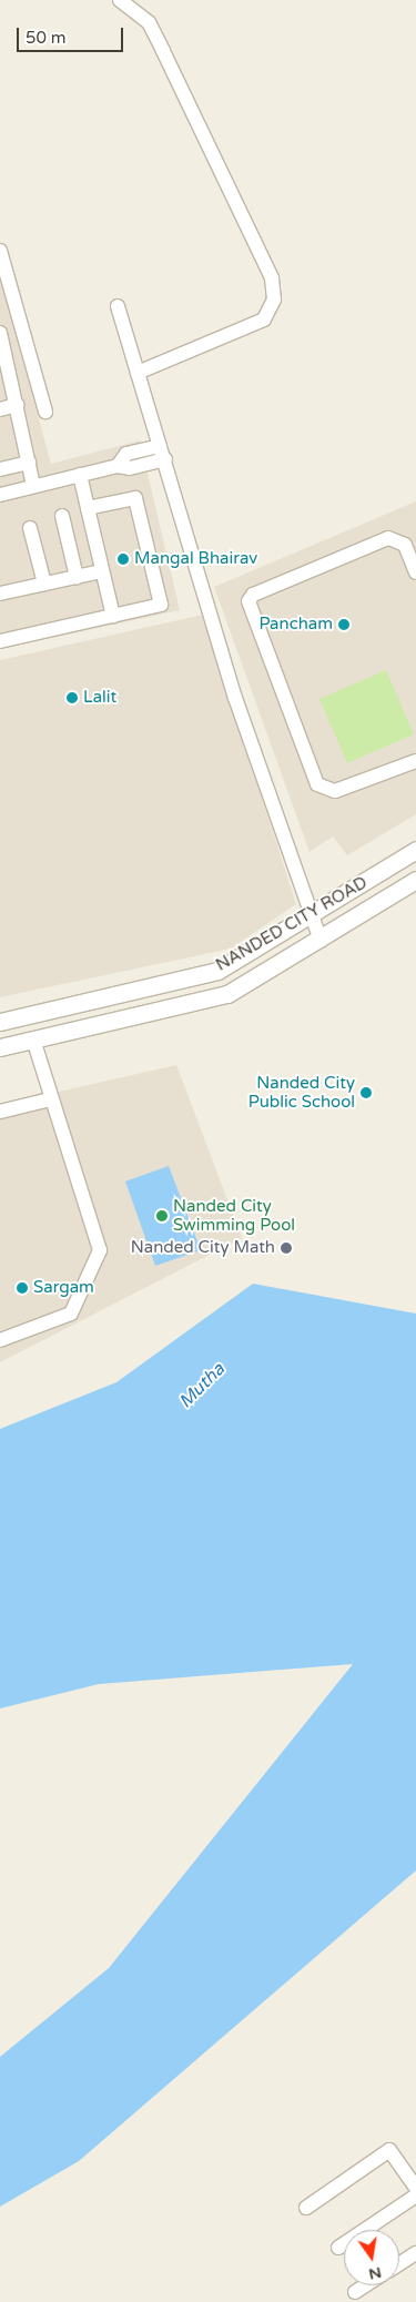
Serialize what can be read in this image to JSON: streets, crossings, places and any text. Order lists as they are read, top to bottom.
{
  "streets": {
    "street": ["NANDED CITY ROAD"]
  },
  "water": ["Mutha"],
  "places": [
    "Mangal Bhairav",
    "Pancham",
    "Lalit",
    "Nanded City Public School",
    "Nanded City Swimming Pool",
    "Nanded City Math",
    "Sargam"
  ],
  "scale_bar": "50 m",
  "north": "bottom"
}
